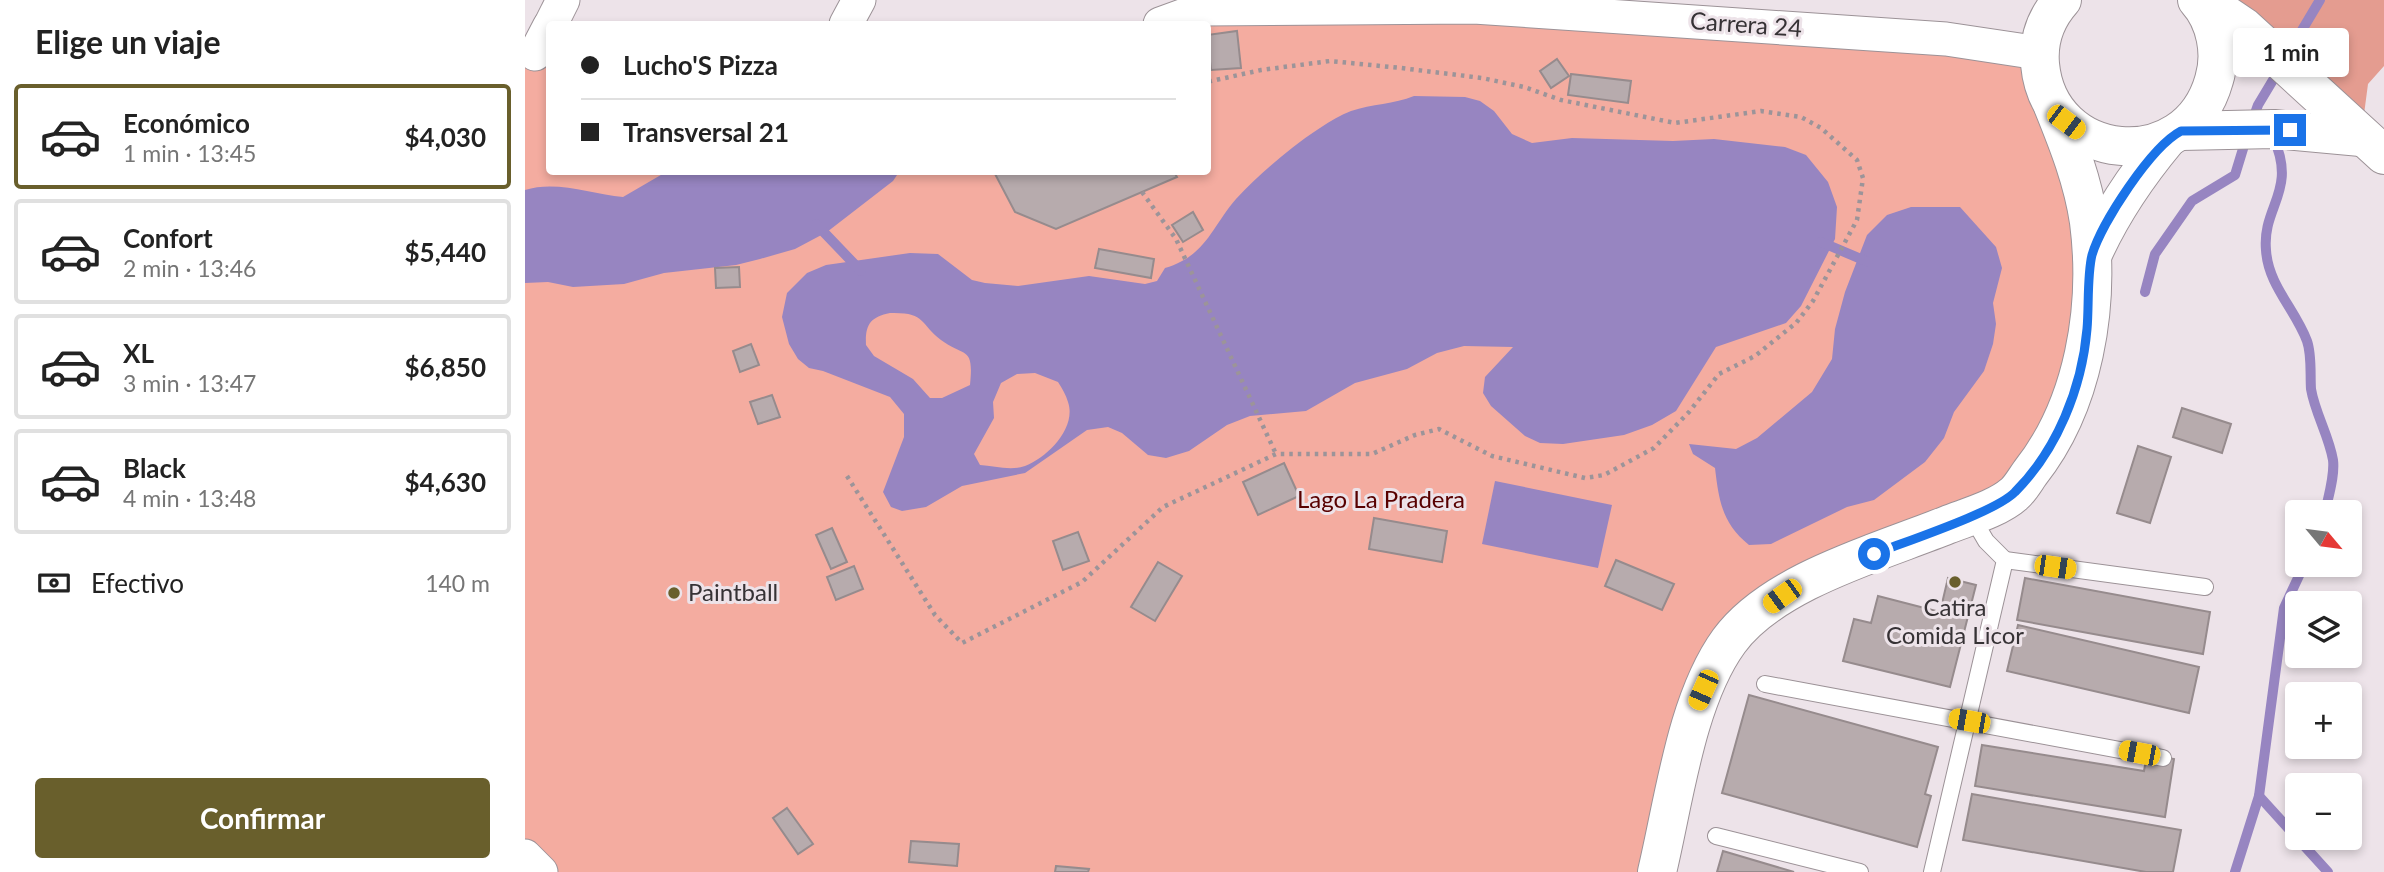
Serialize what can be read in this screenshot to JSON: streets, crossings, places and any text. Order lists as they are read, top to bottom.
{
  "streets": {
    "street": ["Carrera 24"]
  },
  "parks": ["Lago La Pradera"],
  "places": ["Catira Comida Licor", "Paintball"],
  "north": "bottom right",
  "page": {
    "heading": "Elige un viaje",
    "banner": ["Lucho'S Pizza", "Transversal 21"],
    "bubble": "1 min",
    "list": [
      {
        "name": "Económico",
        "note": "1 min · 13:45",
        "value": "$4,030"
      },
      {
        "name": "Confort",
        "note": "2 min · 13:46",
        "value": "$5,440"
      },
      {
        "name": "XL",
        "note": "3 min · 13:47",
        "value": "$6,850"
      },
      {
        "name": "Black",
        "note": "4 min · 13:48",
        "value": "$4,630"
      }
    ],
    "map_buttons": ["+", "−"],
    "pay": ["Efectivo", "140 m"],
    "buttons": "Confirmar"
  }
}
